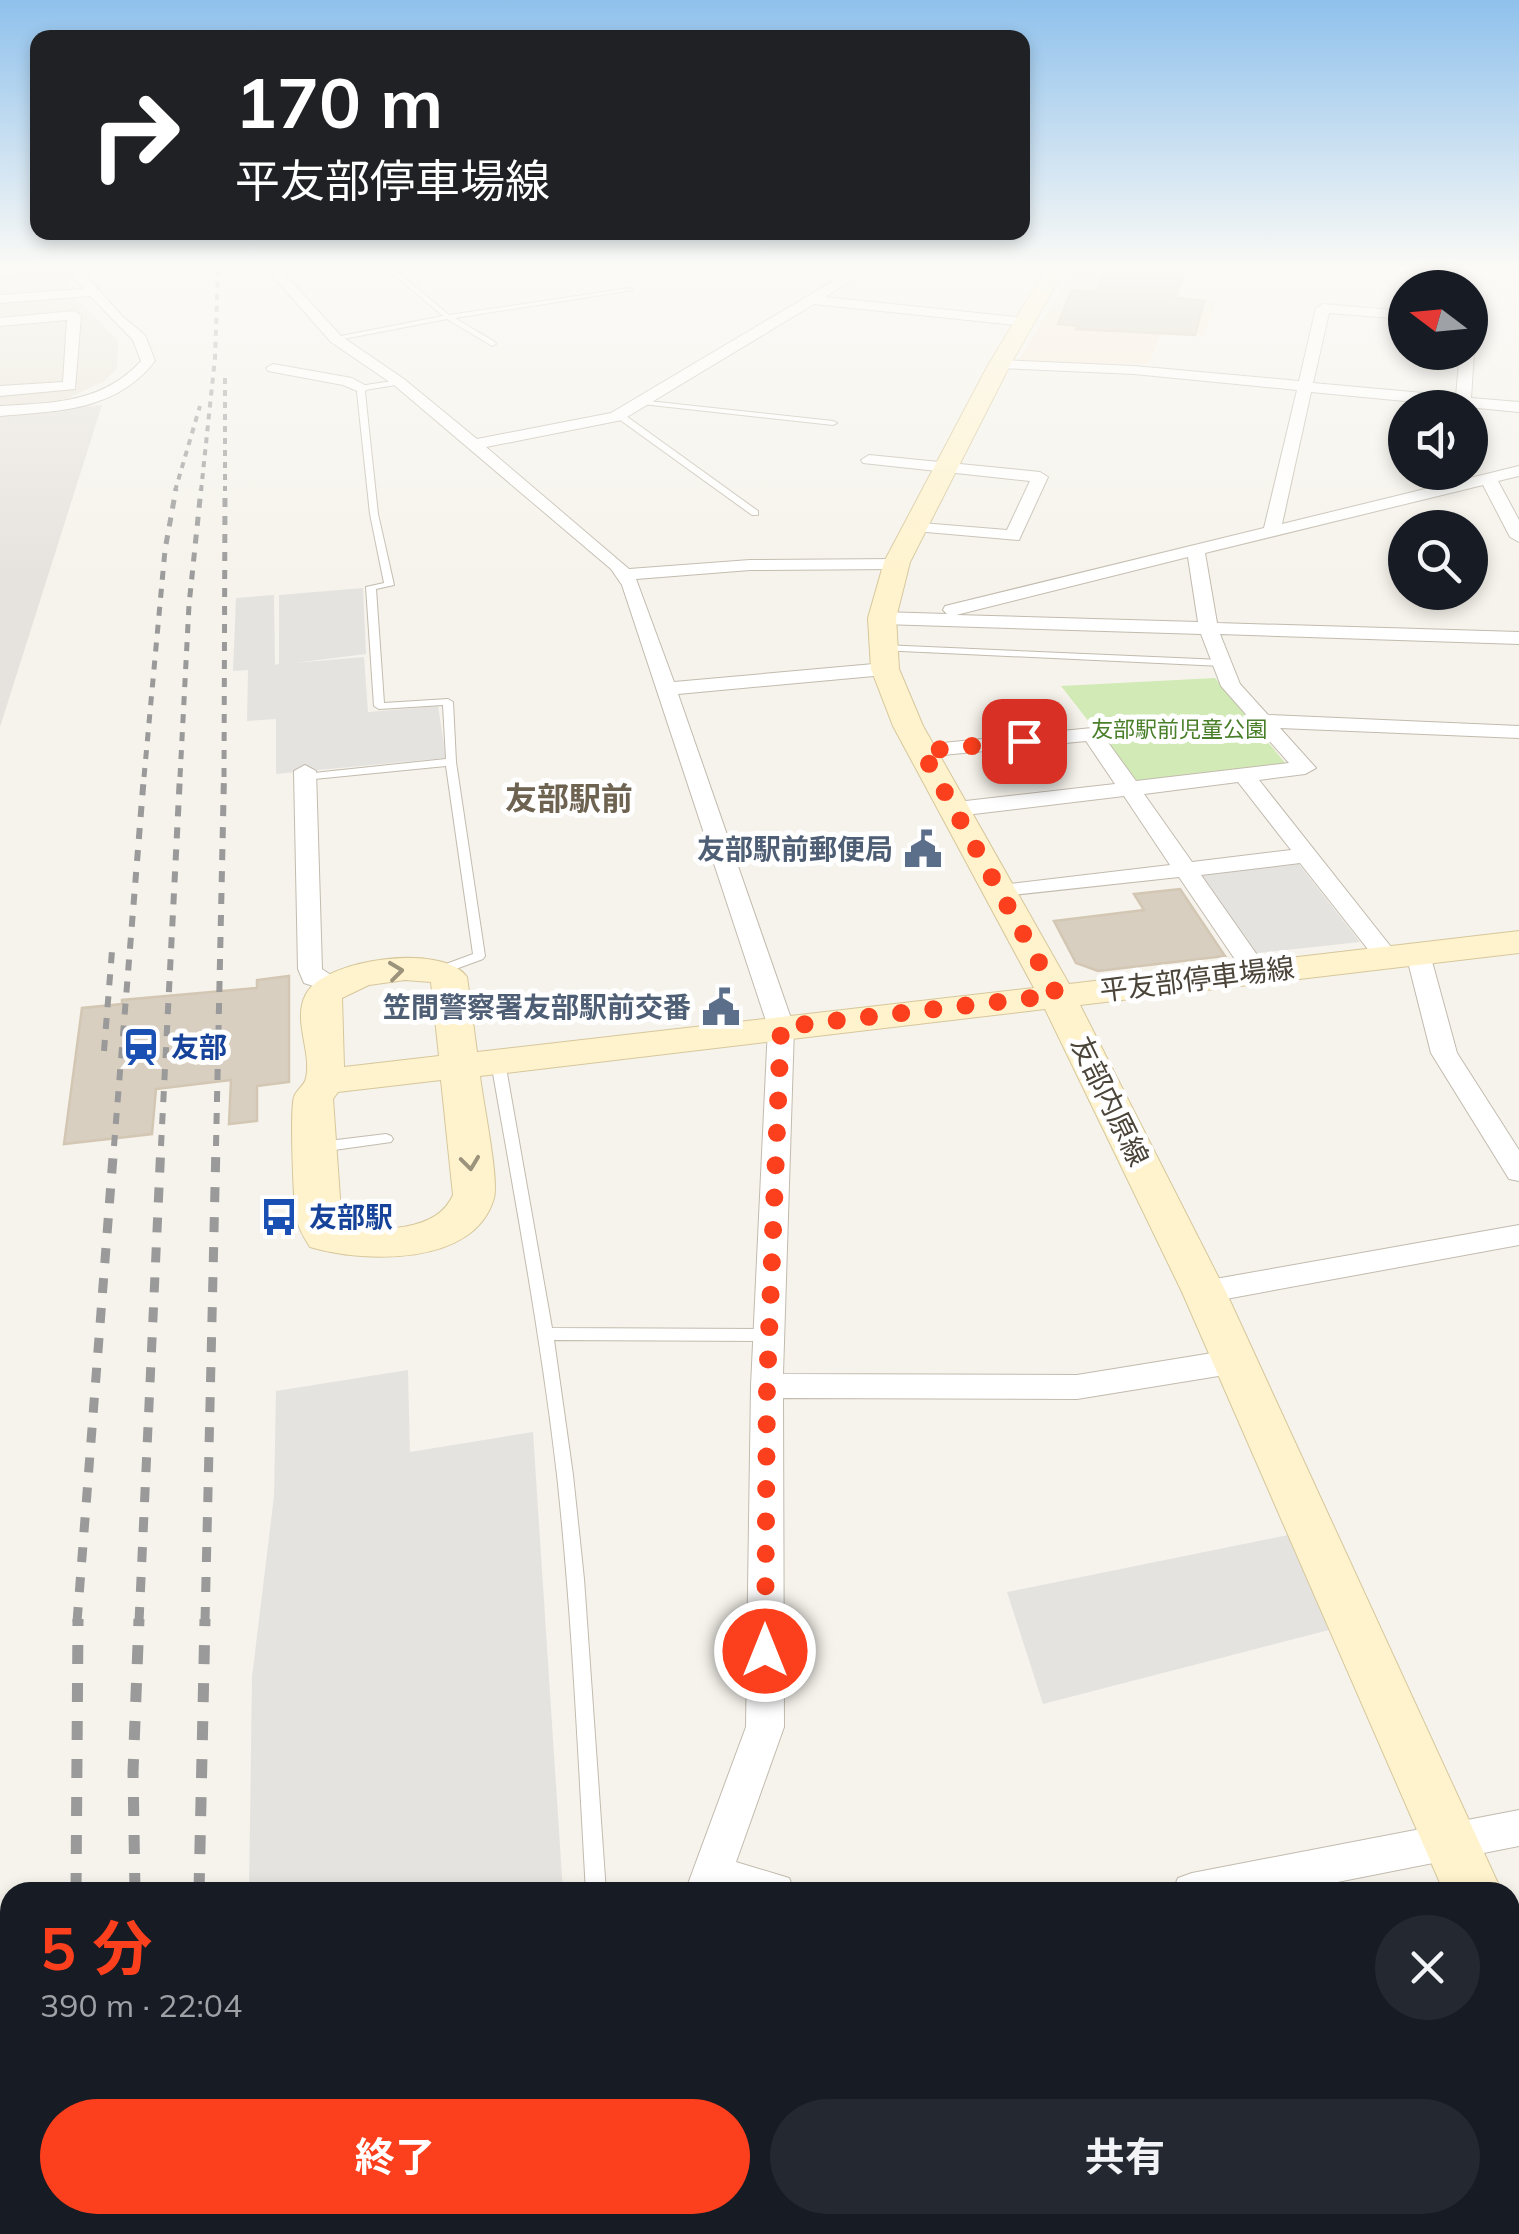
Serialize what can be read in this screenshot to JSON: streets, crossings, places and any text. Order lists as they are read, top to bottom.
{
  "streets": {
    "main road": ["平友部停車場線", "友部内原線"]
  },
  "crossings": [
    ["平友部停車場線", "友部内原線"]
  ],
  "districts": ["友部駅前"],
  "parks": ["友部駅前児童公園"],
  "places": {
    "public building": ["友部駅前郵便局", "笠間警察署友部駅前交番"],
    "station": ["友部"],
    "bus stop": ["友部駅"]
  },
  "north": "left",
  "page": {
    "turn": ["170 m", "平友部停車場線"],
    "heading": ["5 分", "390 m · 22:04"],
    "buttons": ["終了", "共有"]
  }
}
